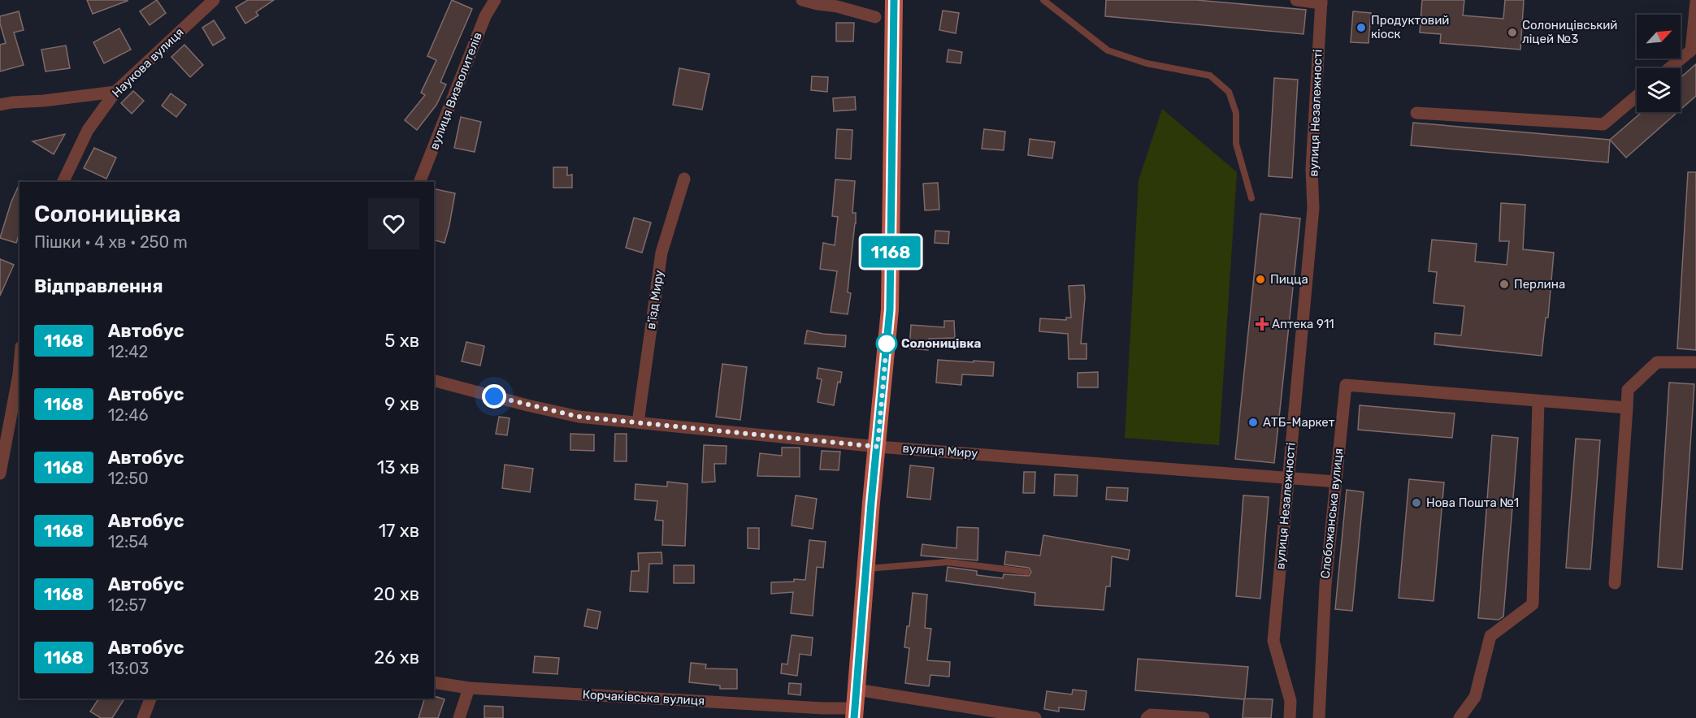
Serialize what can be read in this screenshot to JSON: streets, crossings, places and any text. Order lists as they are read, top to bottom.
{
  "streets": {
    "street": [
      "Наукова вулиця",
      "вулиця Визволителів",
      "вулиця Незалежності",
      "в'їзд Миру",
      "вулиця Миру",
      "Слобожанська вулиця",
      "Корчаківська вулиця"
    ]
  },
  "crossings": [
    ["вулиця Незалежності", "вулиця Миру"],
    ["в'їзд Миру", "вулиця Миру"],
    ["вулиця Миру", "Слобожанська вулиця"]
  ],
  "places": {
    "other": [
      "Продуктовий кіоск",
      "Солоницівський ліцей №3",
      "Пицца",
      "Перлина",
      "Солоницівка",
      "АТБ-Маркет",
      "Нова Пошта №1"
    ],
    "health": ["Аптека 911"]
  },
  "lines": ["bus line 1168"],
  "north": "top right",
  "page": {
    "on_map": "1168",
    "heading": [
      ["Солоницівка", "Пішки · 4 хв · 250 m"],
      "Відправлення"
    ],
    "list": [
      {
        "mark": "1168",
        "name": "Автобус",
        "note": "12:42",
        "value": "5 хв"
      },
      {
        "mark": "1168",
        "name": "Автобус",
        "note": "12:46",
        "value": "9 хв"
      },
      {
        "mark": "1168",
        "name": "Автобус",
        "note": "12:50",
        "value": "13 хв"
      },
      {
        "mark": "1168",
        "name": "Автобус",
        "note": "12:54",
        "value": "17 хв"
      },
      {
        "mark": "1168",
        "name": "Автобус",
        "note": "12:57",
        "value": "20 хв"
      },
      {
        "mark": "1168",
        "name": "Автобус",
        "note": "13:03",
        "value": "26 хв"
      }
    ]
  }
}
